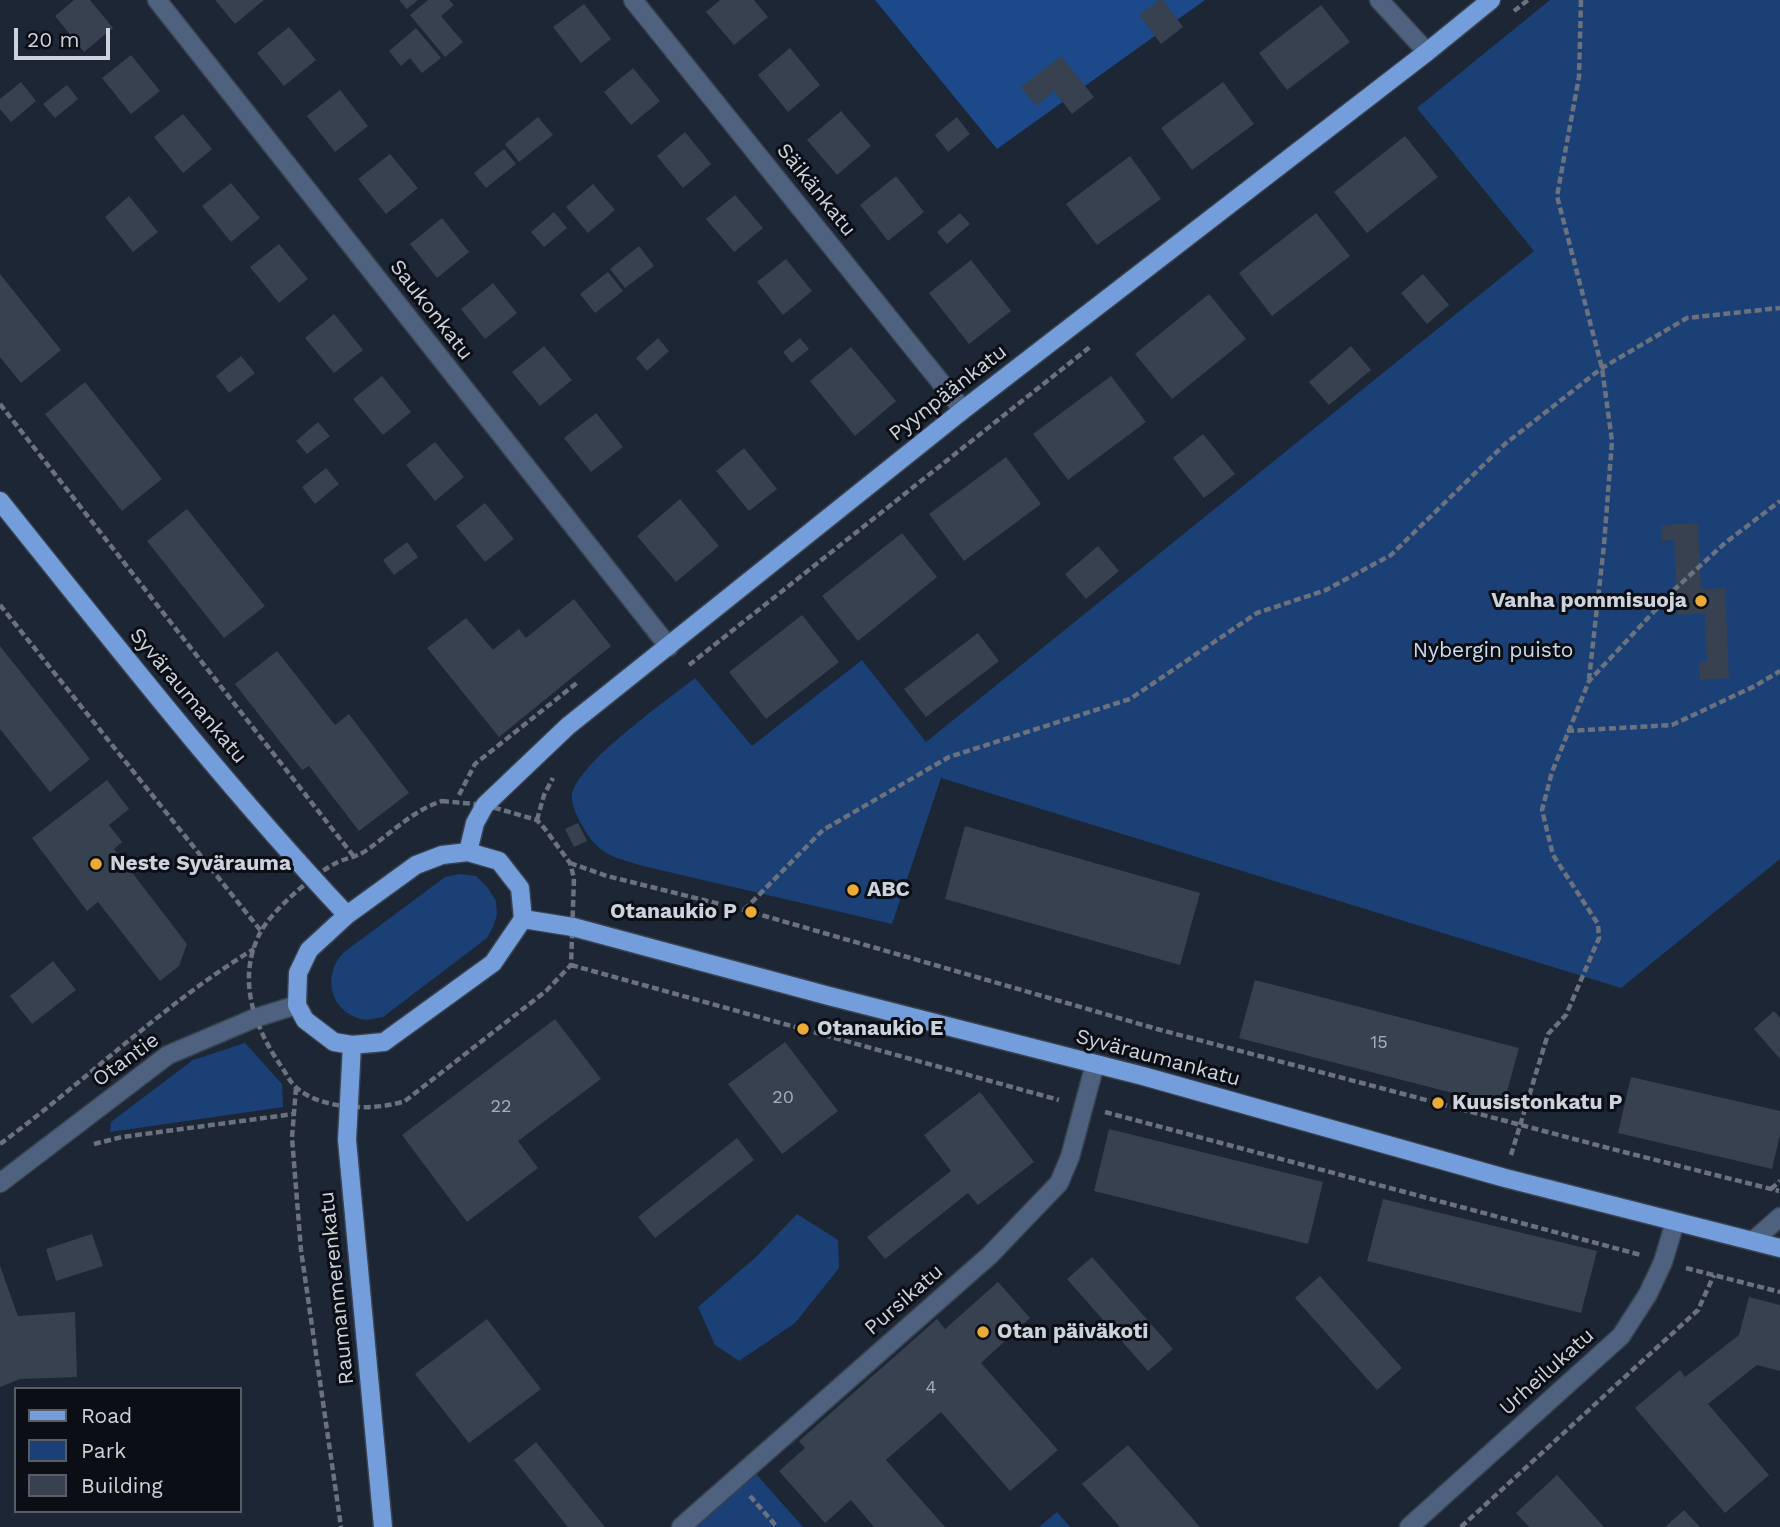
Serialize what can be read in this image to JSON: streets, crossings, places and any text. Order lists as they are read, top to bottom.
{
  "streets": {
    "main road": ["Pyynpäänkatu", "Syväraumankatu", "Raumanmerenkatu"],
    "street": [
      "Säikänkatu",
      "Saukonkatu",
      "Otantie",
      "Pursikatu",
      "Urheilukatu"
    ]
  },
  "crossings": [
    ["Säikänkatu", "Pyynpäänkatu"],
    ["Saukonkatu", "Pyynpäänkatu"],
    ["Syväraumankatu", "Pursikatu"],
    ["Syväraumankatu", "Urheilukatu"]
  ],
  "parks": ["Nybergin puisto"],
  "places": [
    "Vanha pommisuoja",
    "Neste Syvärauma",
    "ABC",
    "Otanaukio P",
    "Otanaukio E",
    "Kuusistonkatu P",
    "Otan päiväkoti"
  ],
  "house_numbers": [
    "15",
    "20",
    "22",
    "4"
  ],
  "legend": ["Road", "Park", "Building"],
  "scale_bar": "20 m"
}
